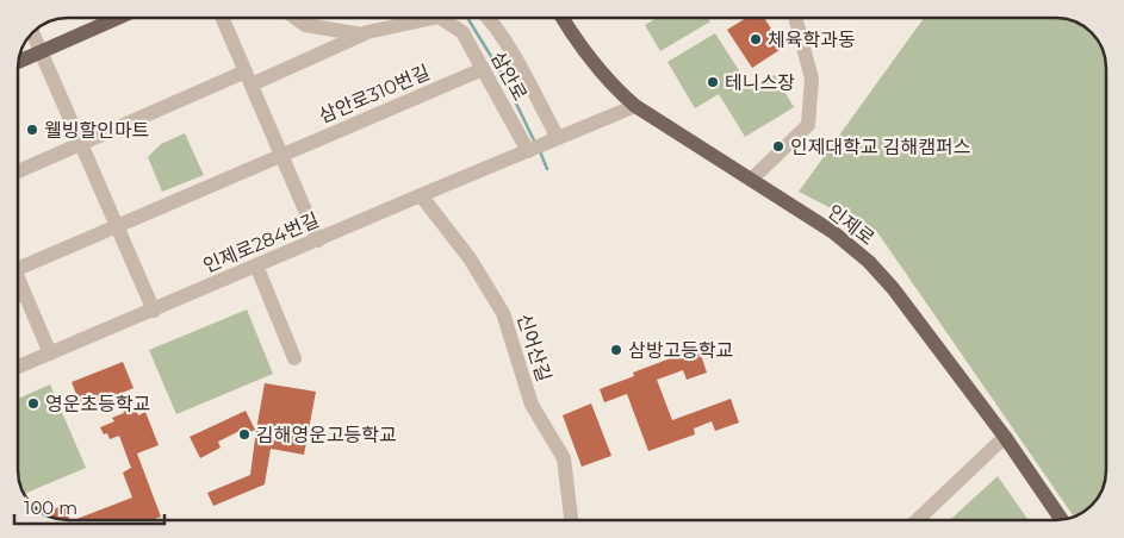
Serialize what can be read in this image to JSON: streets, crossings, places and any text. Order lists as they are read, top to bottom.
{
  "streets": {
    "main road": ["인제로"],
    "street": [
      "삼안로",
      "삼안로310번길",
      "인제로284번길",
      "신어산길"
    ]
  },
  "crossings": [
    ["삼안로", "삼안로310번길"],
    ["삼안로", "인제로284번길"],
    ["인제로284번길", "신어산길"]
  ],
  "places": [
    "체육학과동",
    "테니스장",
    "웰빙할인마트",
    "인제대학교 김해캠퍼스",
    "삼방고등학교",
    "영운초등학교",
    "김해영운고등학교"
  ],
  "scale_bar": "100 m"
}
